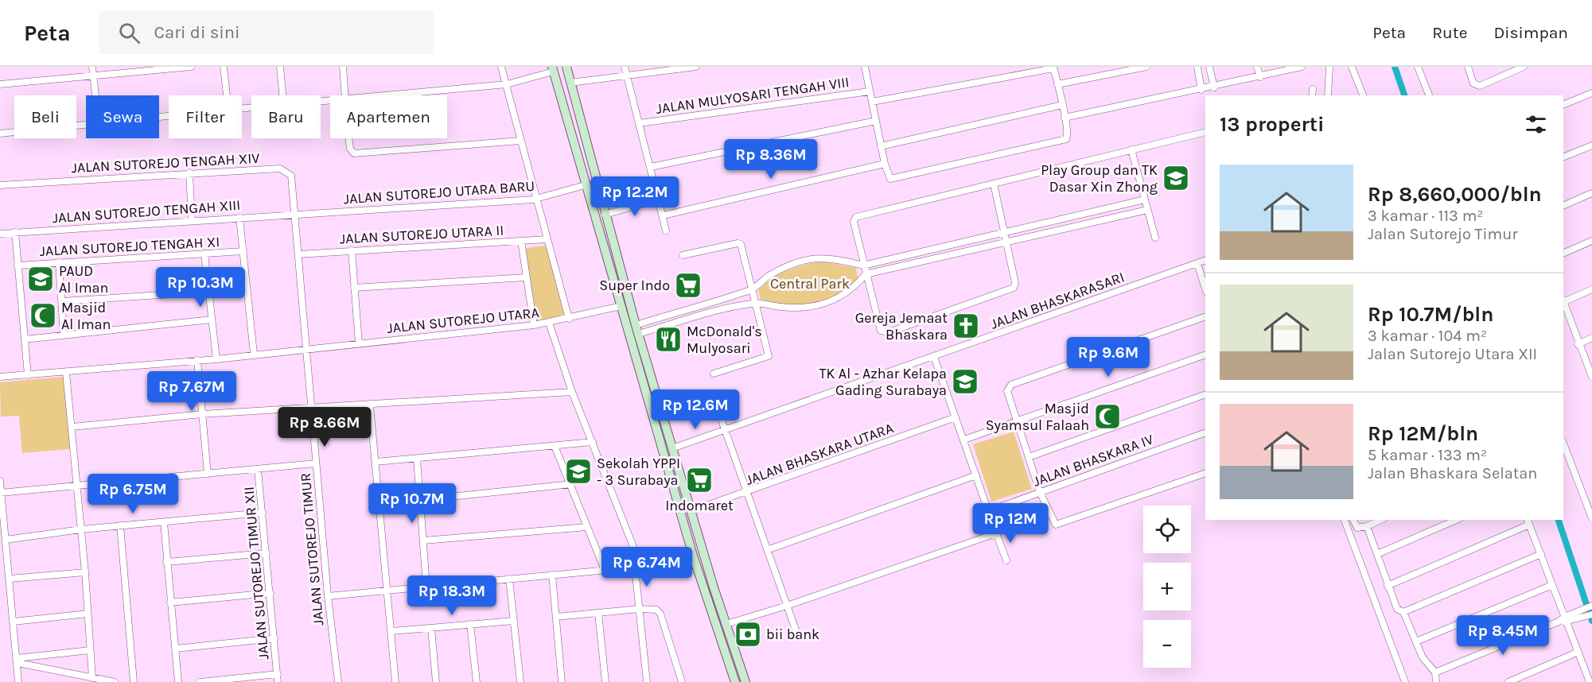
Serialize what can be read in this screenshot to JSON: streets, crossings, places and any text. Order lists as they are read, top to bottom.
{
  "streets": {
    "street": [
      "JALAN MULYOSARI TENGAH VIII",
      "JALAN SUTOREJO TENGAH XIV",
      "JALAN SUTOREJO UTARA BARU",
      "JALAN SUTOREJO TENGAH XIII",
      "JALAN SUTOREJO UTARA II",
      "JALAN SUTOREJO TENGAH XI",
      "JALAN BHASKARASARI",
      "JALAN SUTOREJO UTARA",
      "JALAN BHASKARA UTARA",
      "JALAN BHASKARA IV",
      "JALAN SUTOREJO TIMUR",
      "JALAN SUTOREJO TIMUR XII"
    ]
  },
  "crossings": [
    ["JALAN SUTOREJO TENGAH XIV", "JALAN SUTOREJO UTARA BARU"],
    ["JALAN SUTOREJO TENGAH XIV", "JALAN SUTOREJO TENGAH XIII"],
    ["JALAN SUTOREJO TENGAH XIV", "JALAN SUTOREJO TIMUR"],
    ["JALAN SUTOREJO UTARA BARU", "JALAN SUTOREJO TENGAH XIII"],
    ["JALAN SUTOREJO UTARA BARU", "JALAN SUTOREJO TIMUR"],
    ["JALAN SUTOREJO TENGAH XIII", "JALAN SUTOREJO TIMUR"],
    ["JALAN SUTOREJO UTARA", "JALAN SUTOREJO TIMUR"]
  ],
  "parks": ["Central Park"],
  "places": {
    "school or university": [
      "Play Group dan TK Dasar Xin Zhong",
      "PAUD Al Iman",
      "TK Al - Azhar Kelapa Gading Surabaya",
      "Sekolah YPPI - 3 Surabaya"
    ],
    "supermarket": ["Super Indo", "Indomaret"],
    "mosque": ["Masjid Al Iman", "Masjid Syamsul Falaah"],
    "church": ["Gereja Jemaat Bhaskara"],
    "restaurant": ["McDonald's Mulyosari"],
    "bank": ["bii bank"]
  },
  "page": {
    "header": "Peta",
    "search": "Cari di sini",
    "nav": ["Peta", "Rute", "Disimpan"],
    "chip": [
      "Beli",
      "Sewa",
      "Filter",
      "Baru",
      "Apartemen"
    ],
    "heading": "13 properti",
    "price": [
      "Rp 8.36M",
      "Rp 12.2M",
      "Rp 10.3M",
      "Rp 9.6M",
      "Rp 7.67M",
      "Rp 12.6M",
      "Rp 8.66M",
      "Rp 6.75M",
      "Rp 10.7M",
      "Rp 12M",
      "Rp 6.74M",
      "Rp 18.3M",
      "Rp 8.45M"
    ],
    "list": [
      {
        "name": "Rp 8,660,000/bln",
        "note": "3 kamar · 113 m² · Jalan Sutorejo Timur"
      },
      {
        "name": "Rp 10.7M/bln",
        "note": "3 kamar · 104 m² · Jalan Sutorejo Utara XII"
      },
      {
        "name": "Rp 12M/bln",
        "note": "5 kamar · 133 m² · Jalan Bhaskara Selatan"
      }
    ],
    "map_buttons": ["+", "−"]
  }
}
